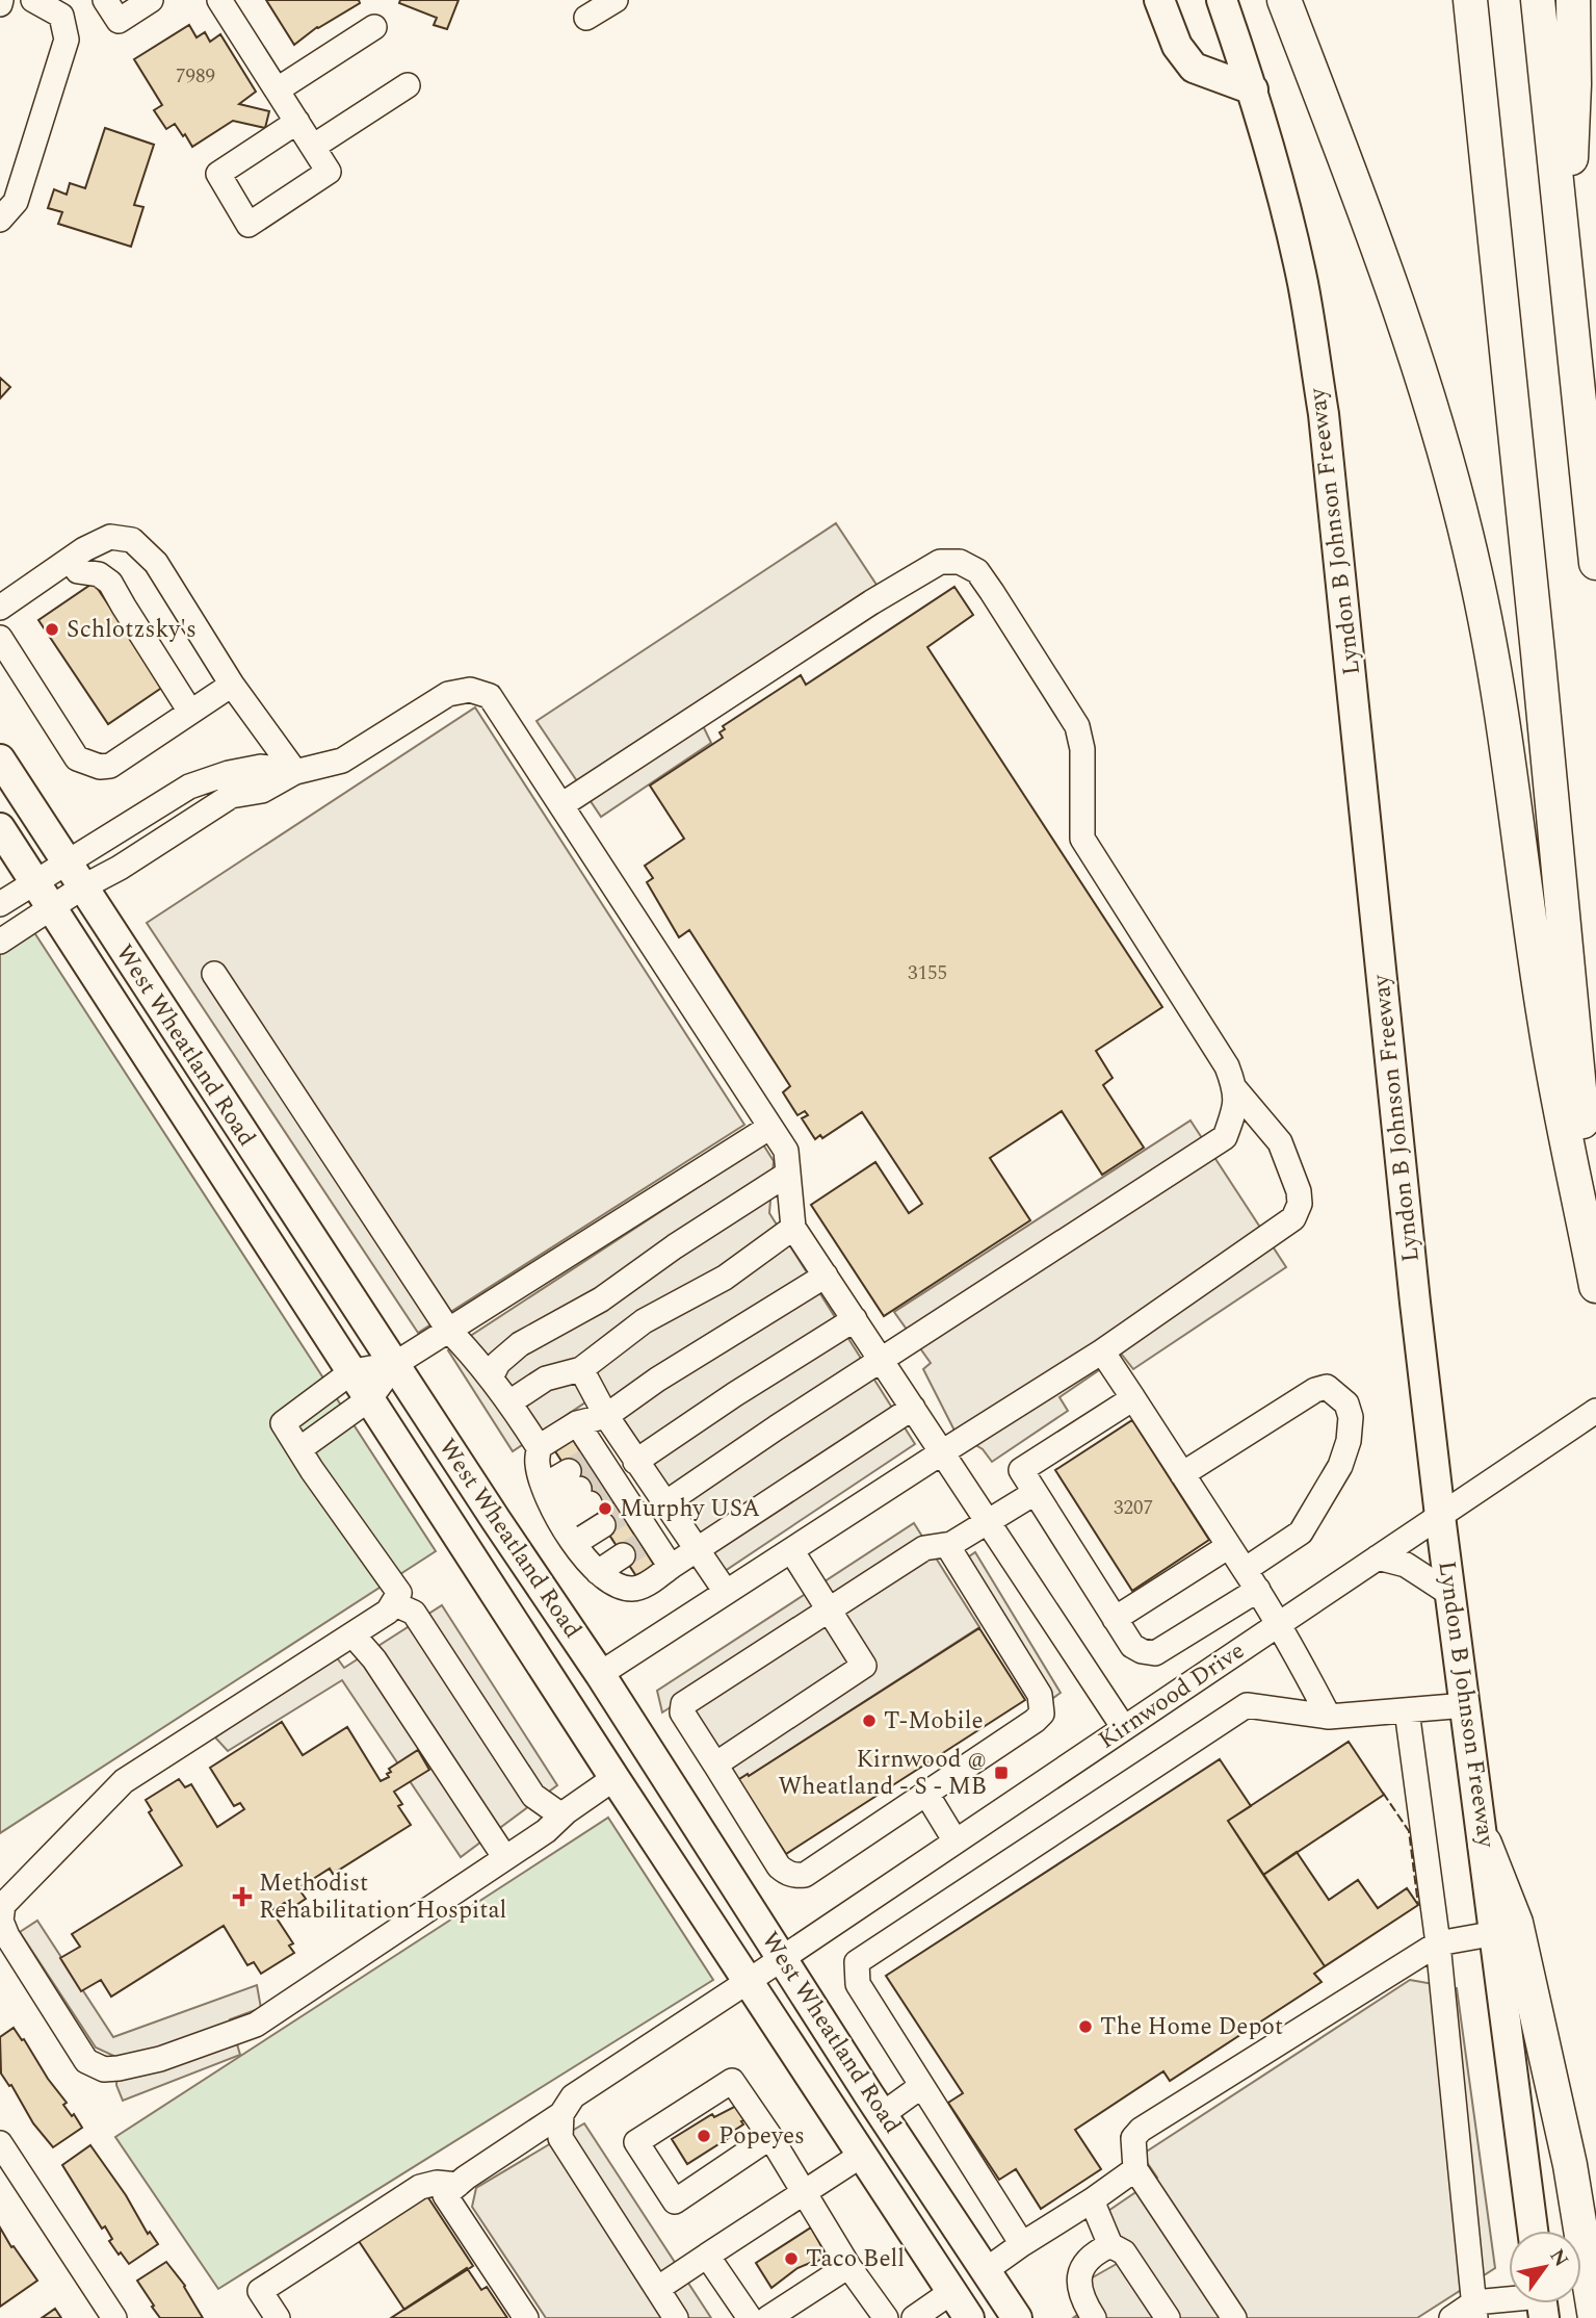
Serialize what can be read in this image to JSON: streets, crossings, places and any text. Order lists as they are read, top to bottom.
{
  "streets": {
    "main road": ["Lyndon B Johnson Freeway", "West Wheatland Road"],
    "street": ["Kirnwood Drive"]
  },
  "crossings": [
    ["Lyndon B Johnson Freeway", "Kirnwood Drive"],
    ["West Wheatland Road", "Kirnwood Drive"]
  ],
  "places": {
    "other": [
      "Schlotzsky's",
      "Murphy USA",
      "T-Mobile",
      "The Home Depot",
      "Popeyes",
      "Taco Bell"
    ],
    "transit": ["Kirnwood @ Wheatland - S - MB"],
    "health": ["Methodist Rehabilitation Hospital"]
  },
  "house_numbers": ["7989", "3155", "3207"],
  "north": "top right"
}
